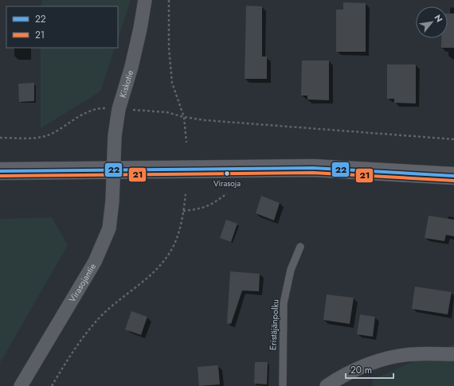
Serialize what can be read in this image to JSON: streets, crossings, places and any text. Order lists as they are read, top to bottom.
{
  "streets": {
    "street": ["Kiskotie", "Virasojantie"],
    "lane": ["Eristäjänpolku"]
  },
  "crossings": [
    ["Kiskotie", "Virasojantie"]
  ],
  "places": ["Virasoja"],
  "lines": ["transit line 22", "transit line 21"],
  "legend": ["22", "21"],
  "scale_bar": "20 m",
  "north": "top right"
}
